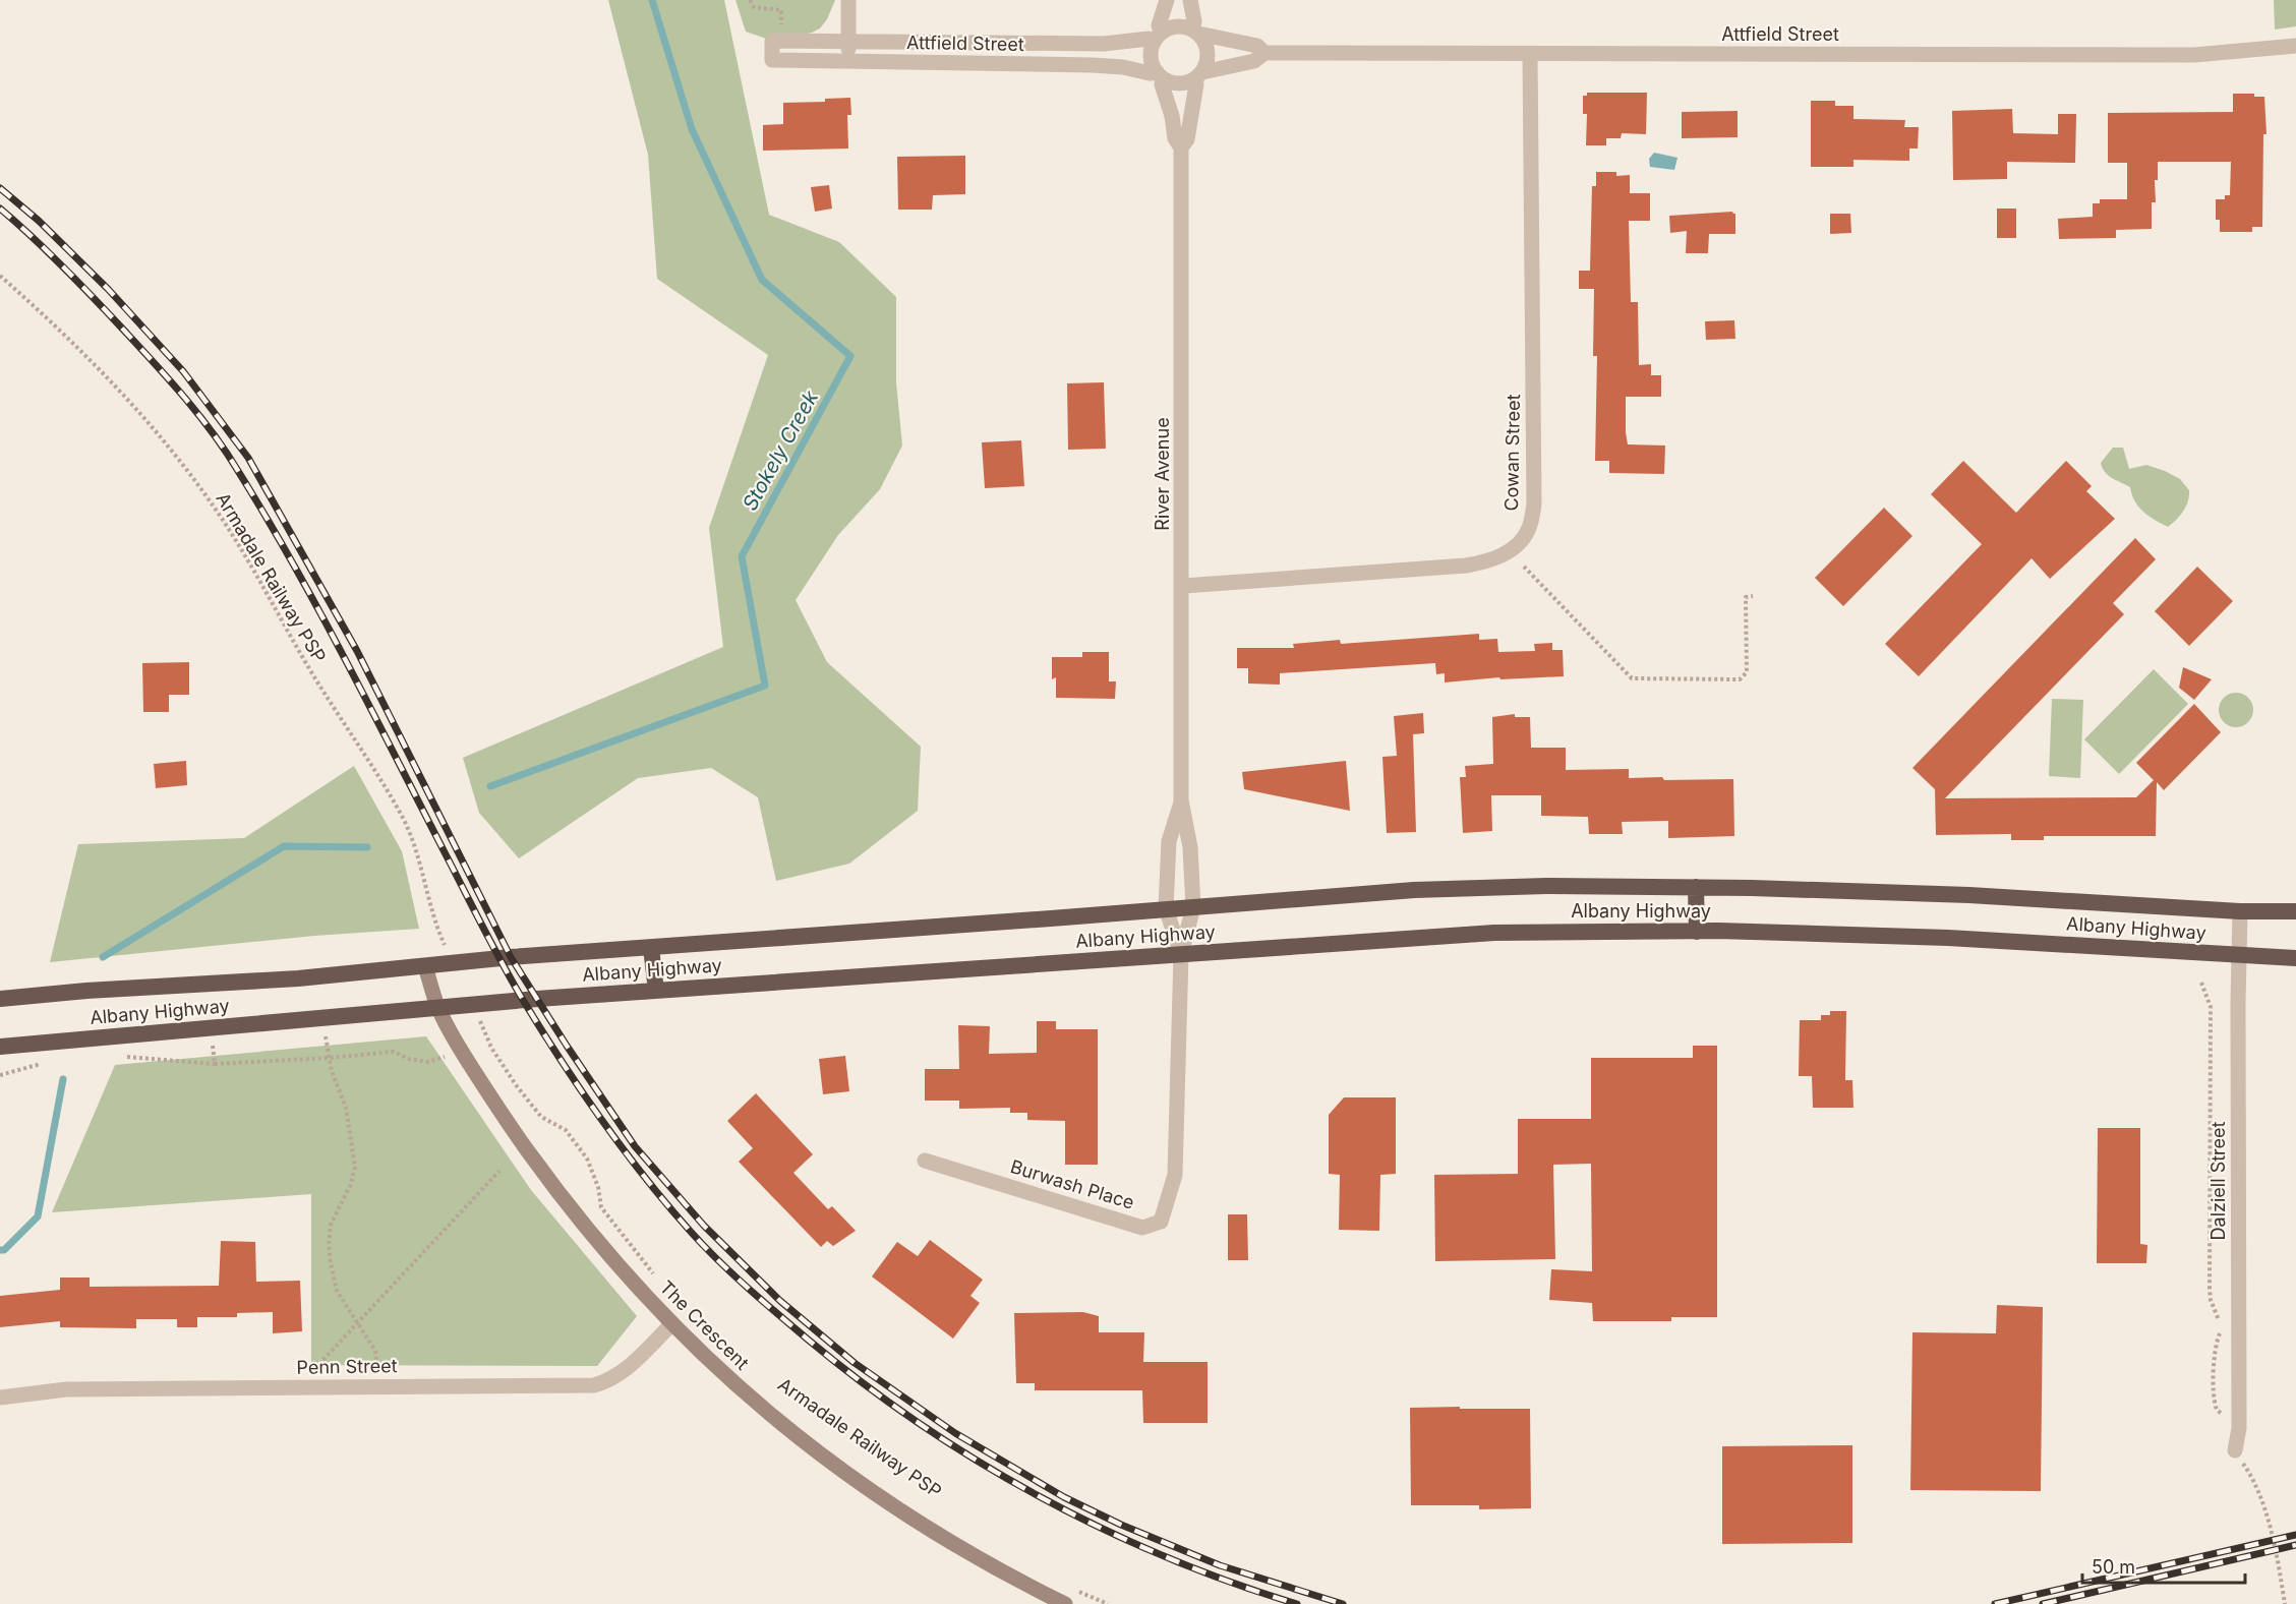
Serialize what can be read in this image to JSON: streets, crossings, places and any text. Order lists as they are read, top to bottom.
{
  "streets": {
    "highway": ["Albany Highway"],
    "main road": ["The Crescent"],
    "street": [
      "Attfield Street",
      "Cowan Street",
      "River Avenue",
      "Dalziell Street",
      "Burwash Place",
      "Penn Street"
    ],
    "path": ["Armadale Railway PSP"]
  },
  "crossings": [
    ["Attfield Street", "Cowan Street"],
    ["Attfield Street", "River Avenue"],
    ["Cowan Street", "River Avenue"],
    ["River Avenue", "Albany Highway"],
    ["River Avenue", "Burwash Place"],
    ["Albany Highway", "Dalziell Street"],
    ["Albany Highway", "Burwash Place"],
    ["Albany Highway", "The Crescent"],
    ["The Crescent", "Penn Street"]
  ],
  "water": ["Stokely Creek"],
  "scale_bar": "50 m"
}
